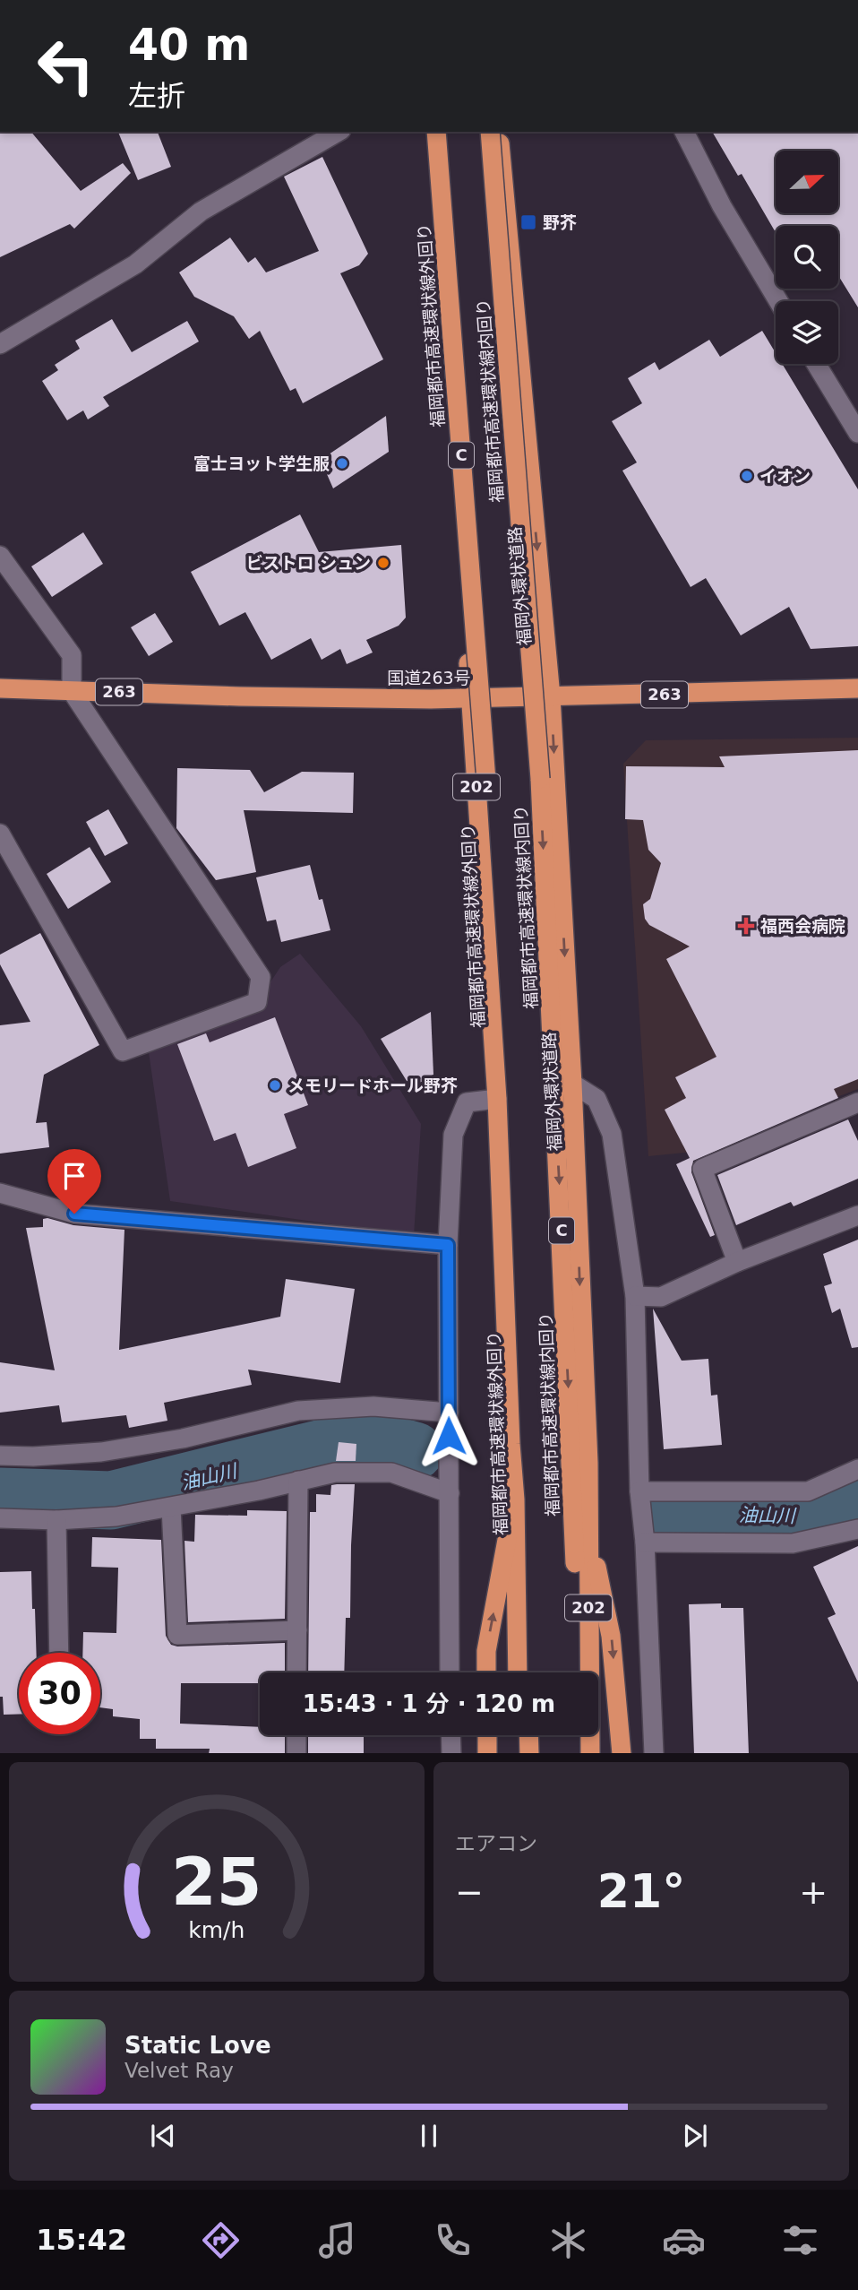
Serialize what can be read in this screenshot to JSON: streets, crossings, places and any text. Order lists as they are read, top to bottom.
{
  "streets": {
    "highway": [
      "福岡都市高速環状線外回り",
      "福岡都市高速環状線内回り",
      "C",
      "福岡外環状道路",
      "国道263号",
      "263",
      "202"
    ]
  },
  "crossings": [
    ["福岡外環状道路", "国道263号"],
    ["国道263号", "202"]
  ],
  "water": ["油山川"],
  "places": {
    "transit": ["野芥"],
    "other": [
      "富士ヨット学生服",
      "イオン",
      "ビストロ シュン",
      "メモリードホール野芥"
    ],
    "health": ["福西会病院"]
  },
  "north": "right",
  "page": {
    "turn": ["40 m", "左折"],
    "limit": "30",
    "trip": "15:43 · 1 分 · 120 m",
    "tile": "エアコン",
    "heat": ["−", "21°", "+"],
    "song": ["Static Love", "Velvet Ray"],
    "tabs": "15:42",
    "gauge": ["25", "km/h"]
  }
}
